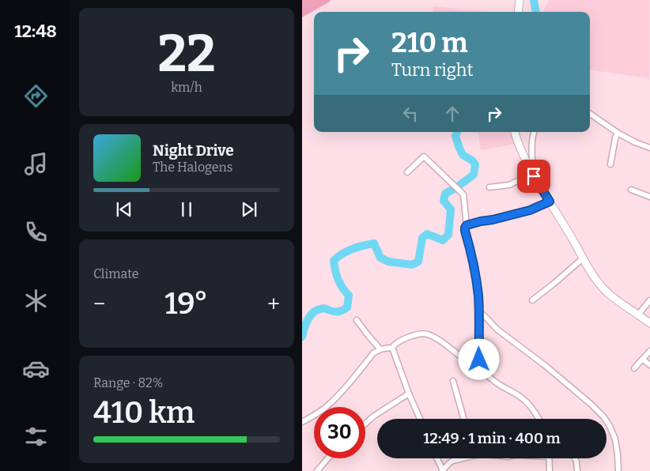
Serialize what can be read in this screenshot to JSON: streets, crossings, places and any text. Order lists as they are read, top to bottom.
{
  "page": {
    "tabs": "12:48",
    "tile": [
      ["22", "km/h"],
      "Climate",
      ["Range · 82%", "410 km"]
    ],
    "turn": ["210 m", "Turn right"],
    "song": ["Night Drive", "The Halogens"],
    "heat": ["−", "19°", "+"],
    "limit": "30",
    "trip": "12:49 · 1 min · 400 m"
  }
}
